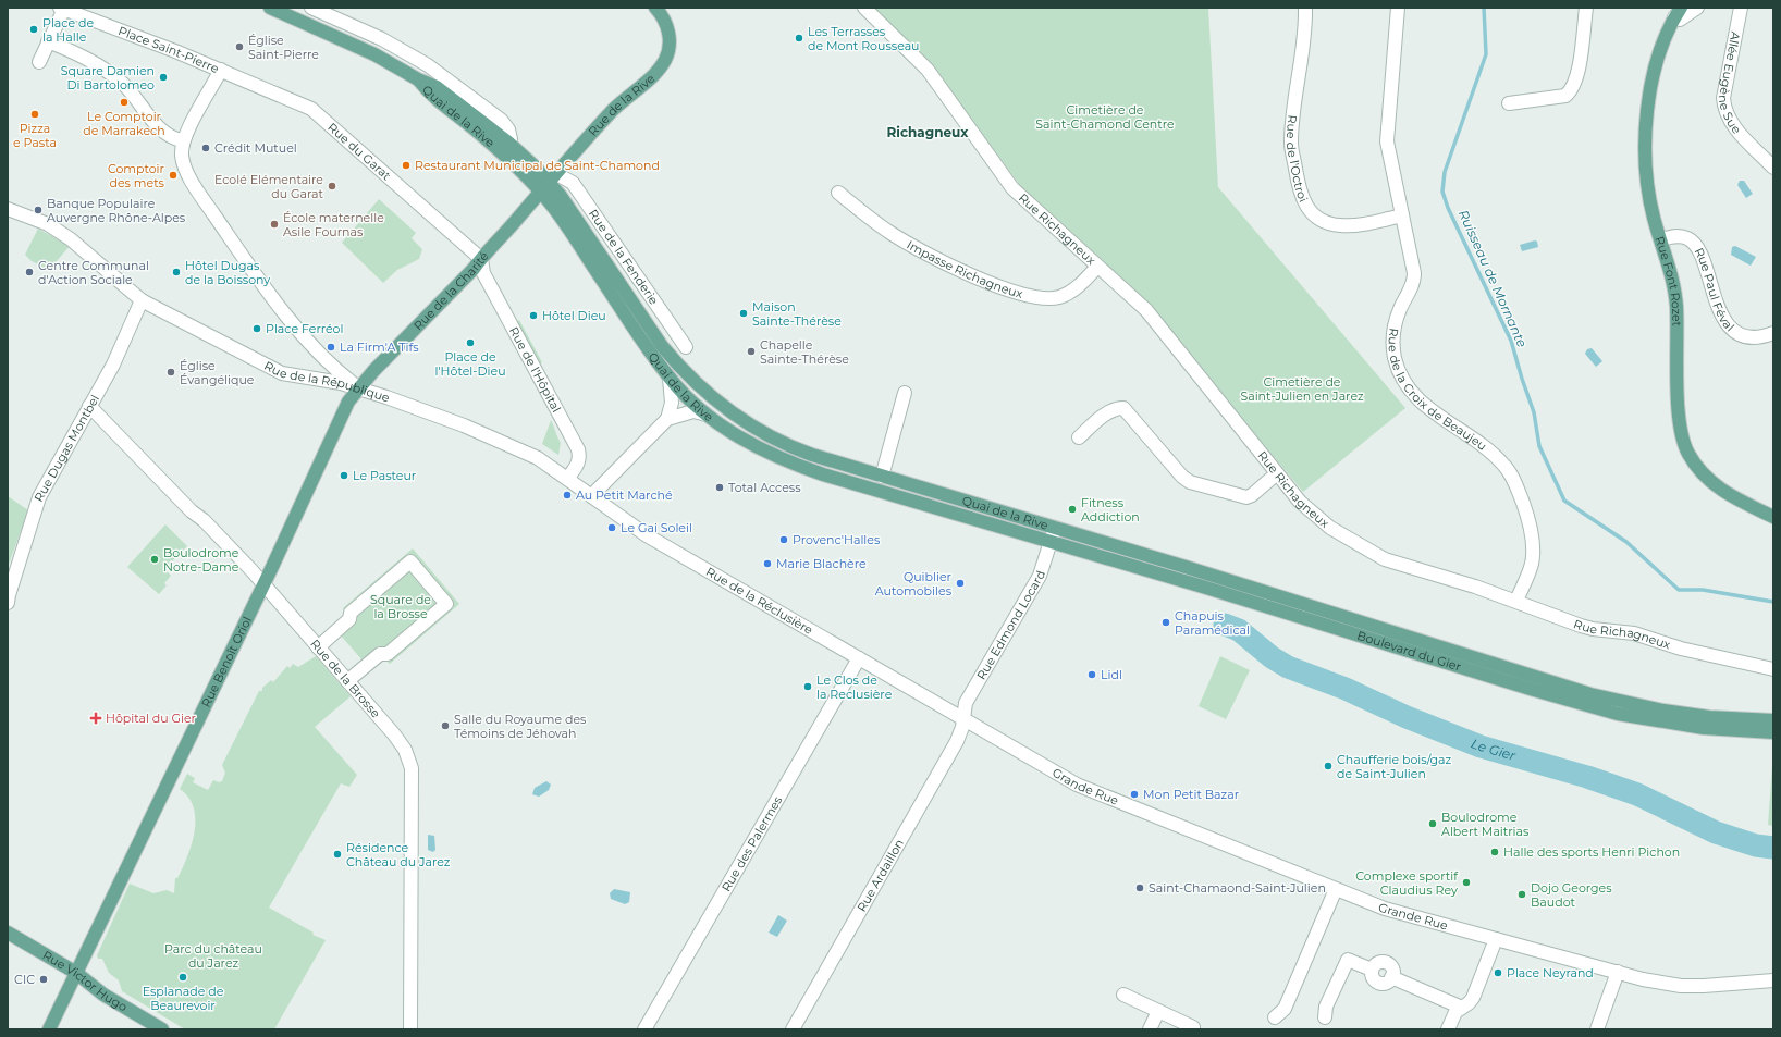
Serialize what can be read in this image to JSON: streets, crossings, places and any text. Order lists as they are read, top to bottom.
{
  "streets": {
    "main road": [
      "Rue de la Rive",
      "Quai de la Rive",
      "Rue Font Rozet",
      "Rue de la Charité",
      "Boulevard du Gier",
      "Rue Benoît Oriol",
      "Rue Victor Hugo"
    ],
    "street": [
      "Place Saint-Pierre",
      "Allée Eugène Sue",
      "Rue du Garat",
      "Rue de l'Octroi",
      "Rue Richagneux",
      "Rue de la Fenderie",
      "Impasse Richagneux",
      "Rue Paul Féval",
      "Rue de l'Hôpital",
      "Rue de la République",
      "Rue de la Croix de Beaujeu",
      "Rue Dugas Montbel",
      "Rue de la Réclusière",
      "Rue Edmond Locard",
      "Rue de la Brosse",
      "Grande Rue",
      "Rue des Palermes",
      "Rue Ardaillon"
    ]
  },
  "crossings": [
    ["Place Saint-Pierre", "Rue du Garat"],
    ["Rue de la Rive", "Quai de la Rive"],
    ["Rue de la Rive", "Rue de la Fenderie"],
    ["Rue de la Rive", "Rue de la Charité"],
    ["Quai de la Rive", "Rue de la Fenderie"],
    ["Quai de la Rive", "Rue de la Charité"],
    ["Quai de la Rive", "Rue Edmond Locard"],
    ["Quai de la Rive", "Boulevard du Gier"],
    ["Rue du Garat", "Rue de la Charité"],
    ["Rue du Garat", "Rue de l'Hôpital"],
    ["Rue de l'Octroi", "Rue de la Croix de Beaujeu"],
    ["Rue Richagneux", "Impasse Richagneux"],
    ["Rue Richagneux", "Rue de la Croix de Beaujeu"],
    ["Rue de la Fenderie", "Rue de la Charité"],
    ["Rue Font Rozet", "Rue Paul Féval"],
    ["Rue de la Charité", "Rue de l'Hôpital"],
    ["Rue de la Charité", "Rue de la République"],
    ["Rue de la Charité", "Rue Benoît Oriol"],
    ["Rue de l'Hôpital", "Rue de la République"],
    ["Rue de la République", "Rue Dugas Montbel"],
    ["Rue de la République", "Rue de la Réclusière"],
    ["Rue de la République", "Rue Benoît Oriol"],
    ["Rue Dugas Montbel", "Rue de la Brosse"],
    ["Rue de la Réclusière", "Rue Edmond Locard"],
    ["Rue de la Réclusière", "Grande Rue"],
    ["Rue de la Réclusière", "Rue des Palermes"],
    ["Rue de la Réclusière", "Rue Ardaillon"],
    ["Rue Edmond Locard", "Boulevard du Gier"],
    ["Rue Edmond Locard", "Rue Ardaillon"],
    ["Rue Benoît Oriol", "Rue de la Brosse"],
    ["Rue Benoît Oriol", "Rue Victor Hugo"]
  ],
  "districts": ["Richagneux"],
  "water": ["Ruisseau de Mornante", "Le Gier"],
  "parks": [
    "Cimetière de Saint-Chamond Centre",
    "Cimetière de Saint-Julien en Jarez",
    "Square de la Brosse",
    "Parc du château du Jarez"
  ],
  "places": {
    "other": [
      "Place de la Halle",
      "Les Terrasses de Mont Rousseau",
      "Église Saint-Pierre",
      "Square Damien Di Bartolomeo",
      "Le Comptoir de Marrakech",
      "Pizza e Pasta",
      "Crédit Mutuel",
      "Restaurant Municipal de Saint-Chamond",
      "Comptoir des mets",
      "Ecolé Elémentaire du Garat",
      "Banque Populaire Auvergne Rhône-Alpes",
      "École maternelle Asile Fournas",
      "Centre Communal d'Action Sociale",
      "Hôtel Dugas de la Boissony",
      "Maison Sainte-Thérèse",
      "Hôtel Dieu",
      "Place Ferréol",
      "Place de l'Hôtel-Dieu",
      "La Firm'A Tifs",
      "Chapelle Sainte-Thérèse",
      "Église Évangélique",
      "Le Pasteur",
      "Total Access",
      "Au Petit Marché",
      "Fitness Addiction",
      "Le Gai Soleil",
      "Provenc'Halles",
      "Boulodrome Notre-Dame",
      "Marie Blachère",
      "Quiblier Automobiles",
      "Chapuis Paramédical",
      "Lidl",
      "Le Clos de la Reclusière",
      "Salle du Royaume des Témoins de Jéhovah",
      "Chaufferie bois/gaz de Saint-Julien",
      "Mon Petit Bazar",
      "Boulodrome Albert Maitrias",
      "Halle des sports Henri Pichon",
      "Résidence Château du Jarez",
      "Complexe sportif Claudius Rey",
      "Saint-Chamaond-Saint-Julien",
      "Dojo Georges Baudot",
      "Place Neyrand",
      "Esplanade de Beaurevoir",
      "CIC"
    ],
    "health": ["Hôpital du Gier"]
  }
}
